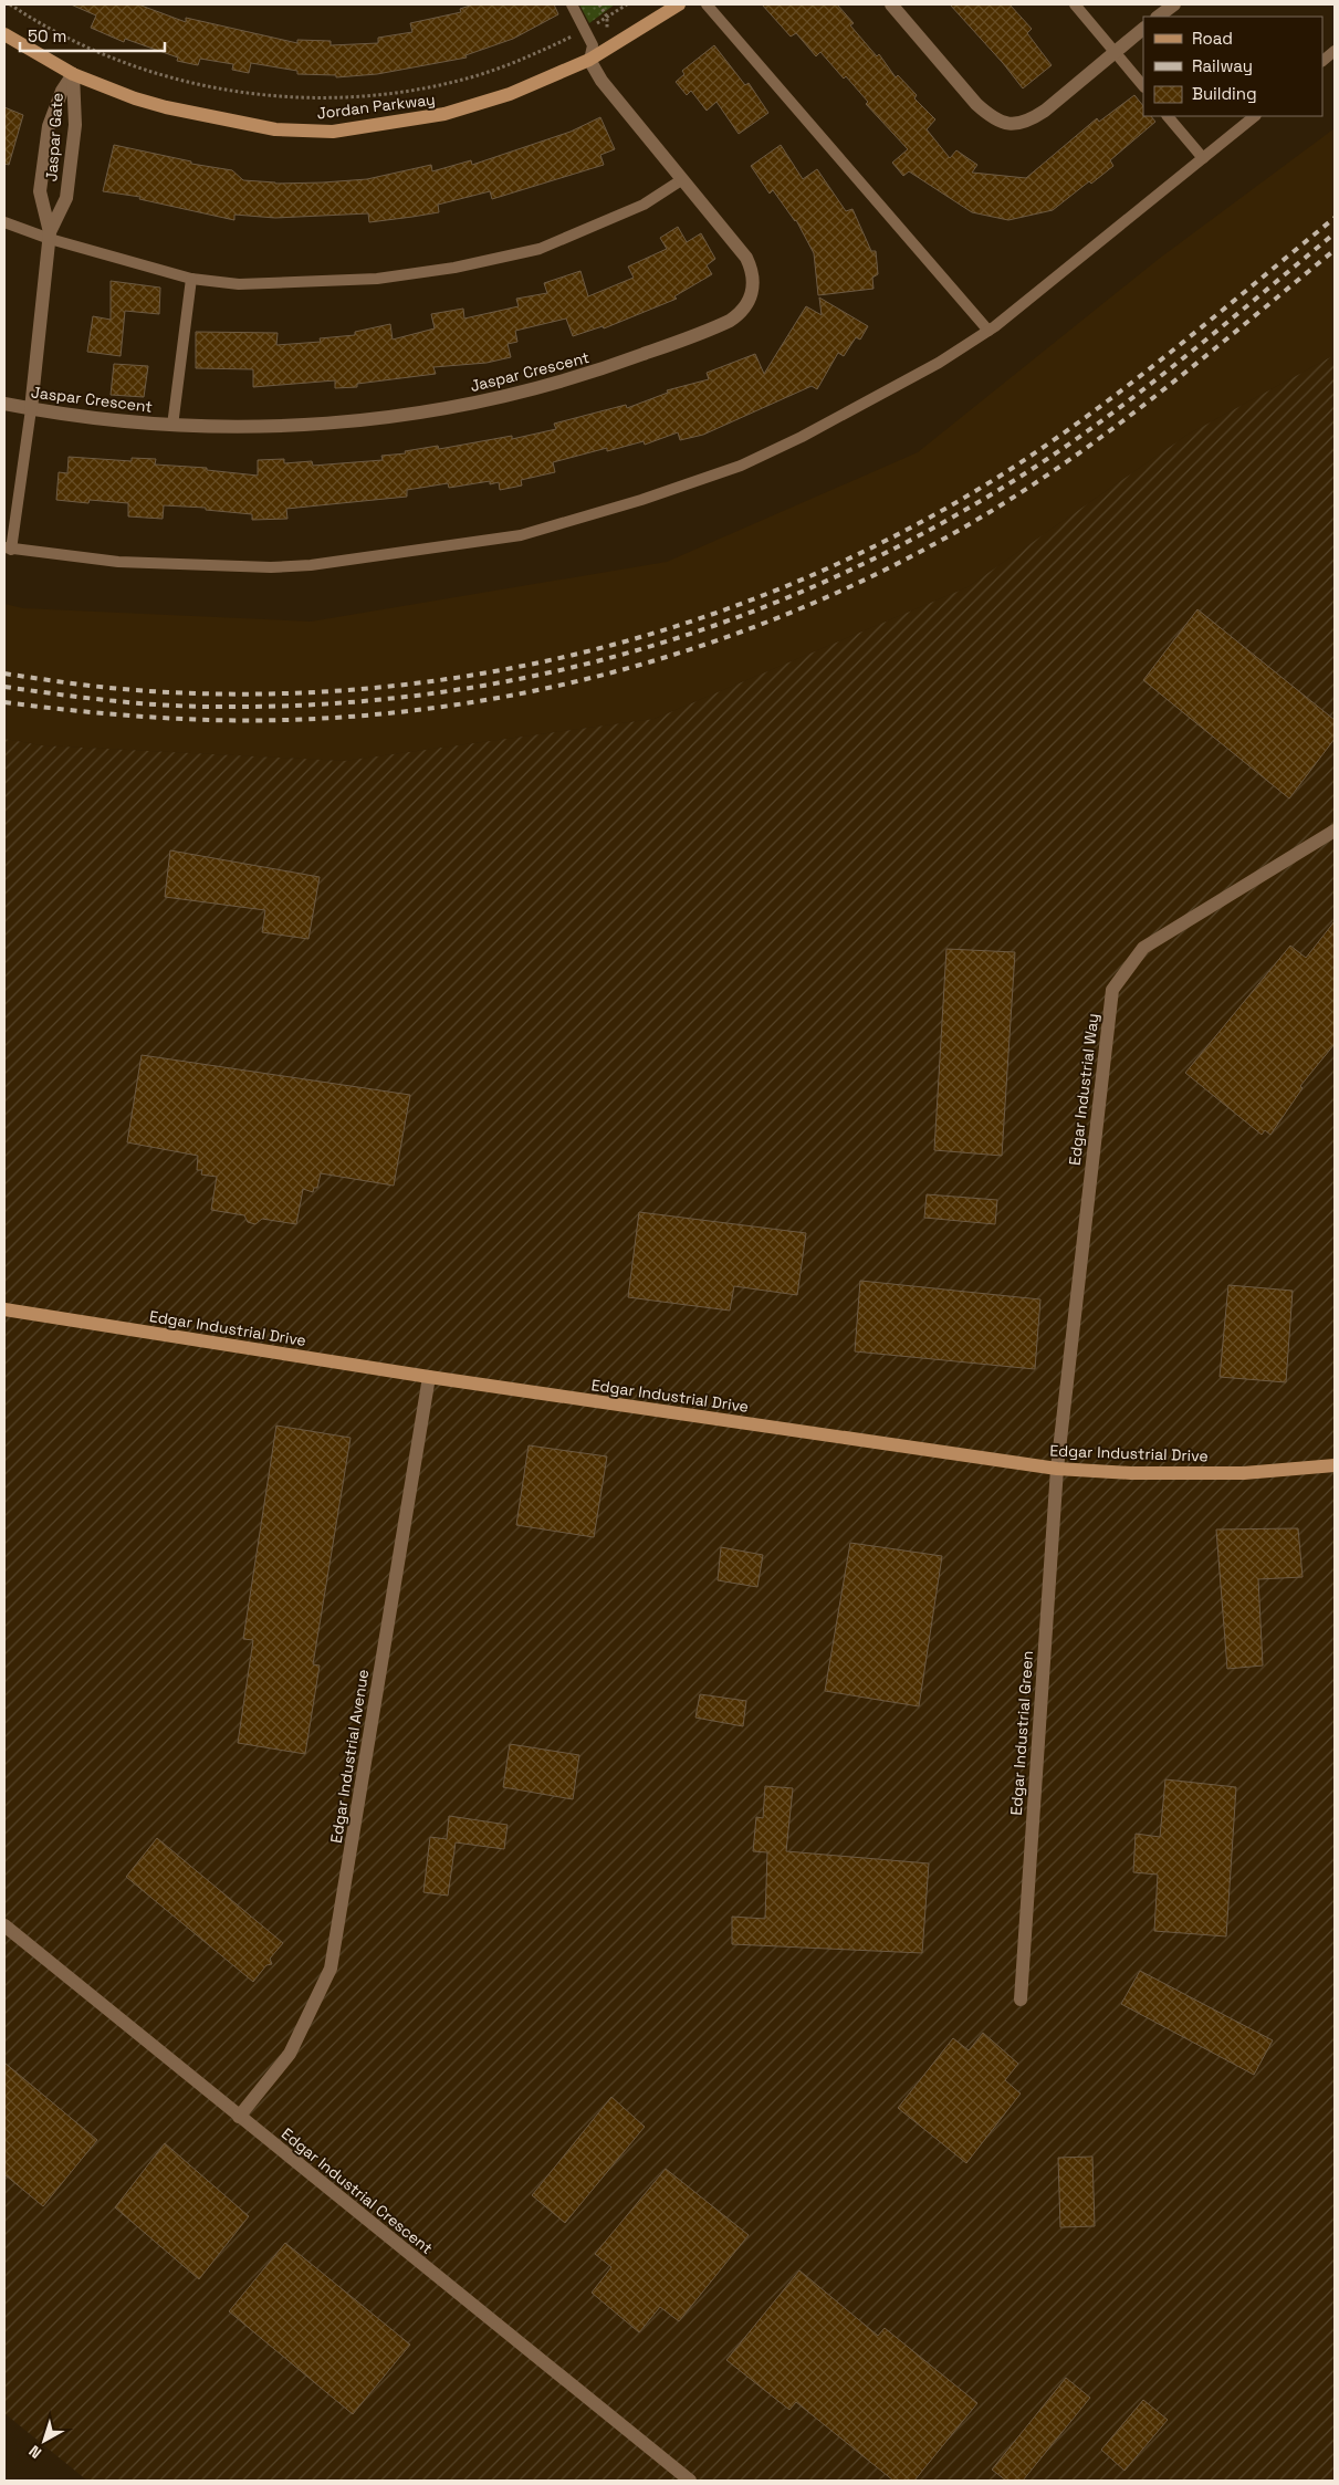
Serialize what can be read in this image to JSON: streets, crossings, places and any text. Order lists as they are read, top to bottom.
{
  "streets": {
    "street": [
      "Jordan Parkway",
      "Jaspar Gate",
      "Jaspar Crescent",
      "Edgar Industrial Way",
      "Edgar Industrial Drive",
      "Edgar Industrial Green",
      "Edgar Industrial Avenue",
      "Edgar Industrial Crescent"
    ]
  },
  "crossings": [
    ["Jordan Parkway", "Jaspar Gate"],
    ["Jordan Parkway", "Jaspar Crescent"],
    ["Jaspar Gate", "Jaspar Crescent"],
    ["Edgar Industrial Way", "Edgar Industrial Drive"],
    ["Edgar Industrial Way", "Edgar Industrial Green"],
    ["Edgar Industrial Drive", "Edgar Industrial Green"],
    ["Edgar Industrial Drive", "Edgar Industrial Avenue"],
    ["Edgar Industrial Avenue", "Edgar Industrial Crescent"]
  ],
  "legend": ["Road", "Railway", "Building"],
  "scale_bar": "50 m",
  "north": "bottom left"
}
